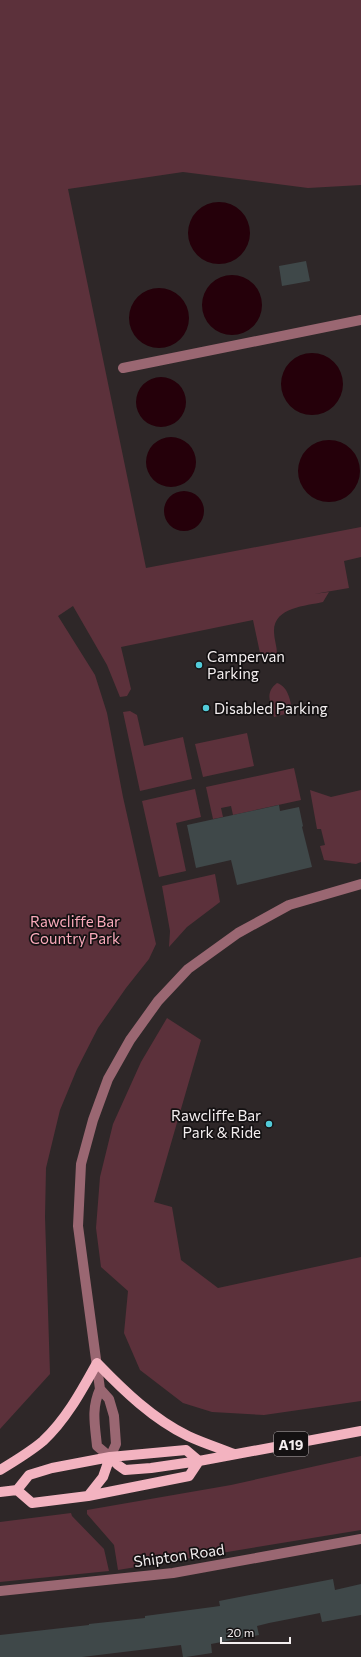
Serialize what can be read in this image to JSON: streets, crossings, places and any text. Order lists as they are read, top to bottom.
{
  "streets": {
    "main road": ["A19"],
    "street": ["Shipton Road"]
  },
  "parks": ["Rawcliffe Bar Country Park"],
  "places": ["Campervan Parking", "Disabled Parking", "Rawcliffe Bar Park & Ride"],
  "scale_bar": "20 m"
}
